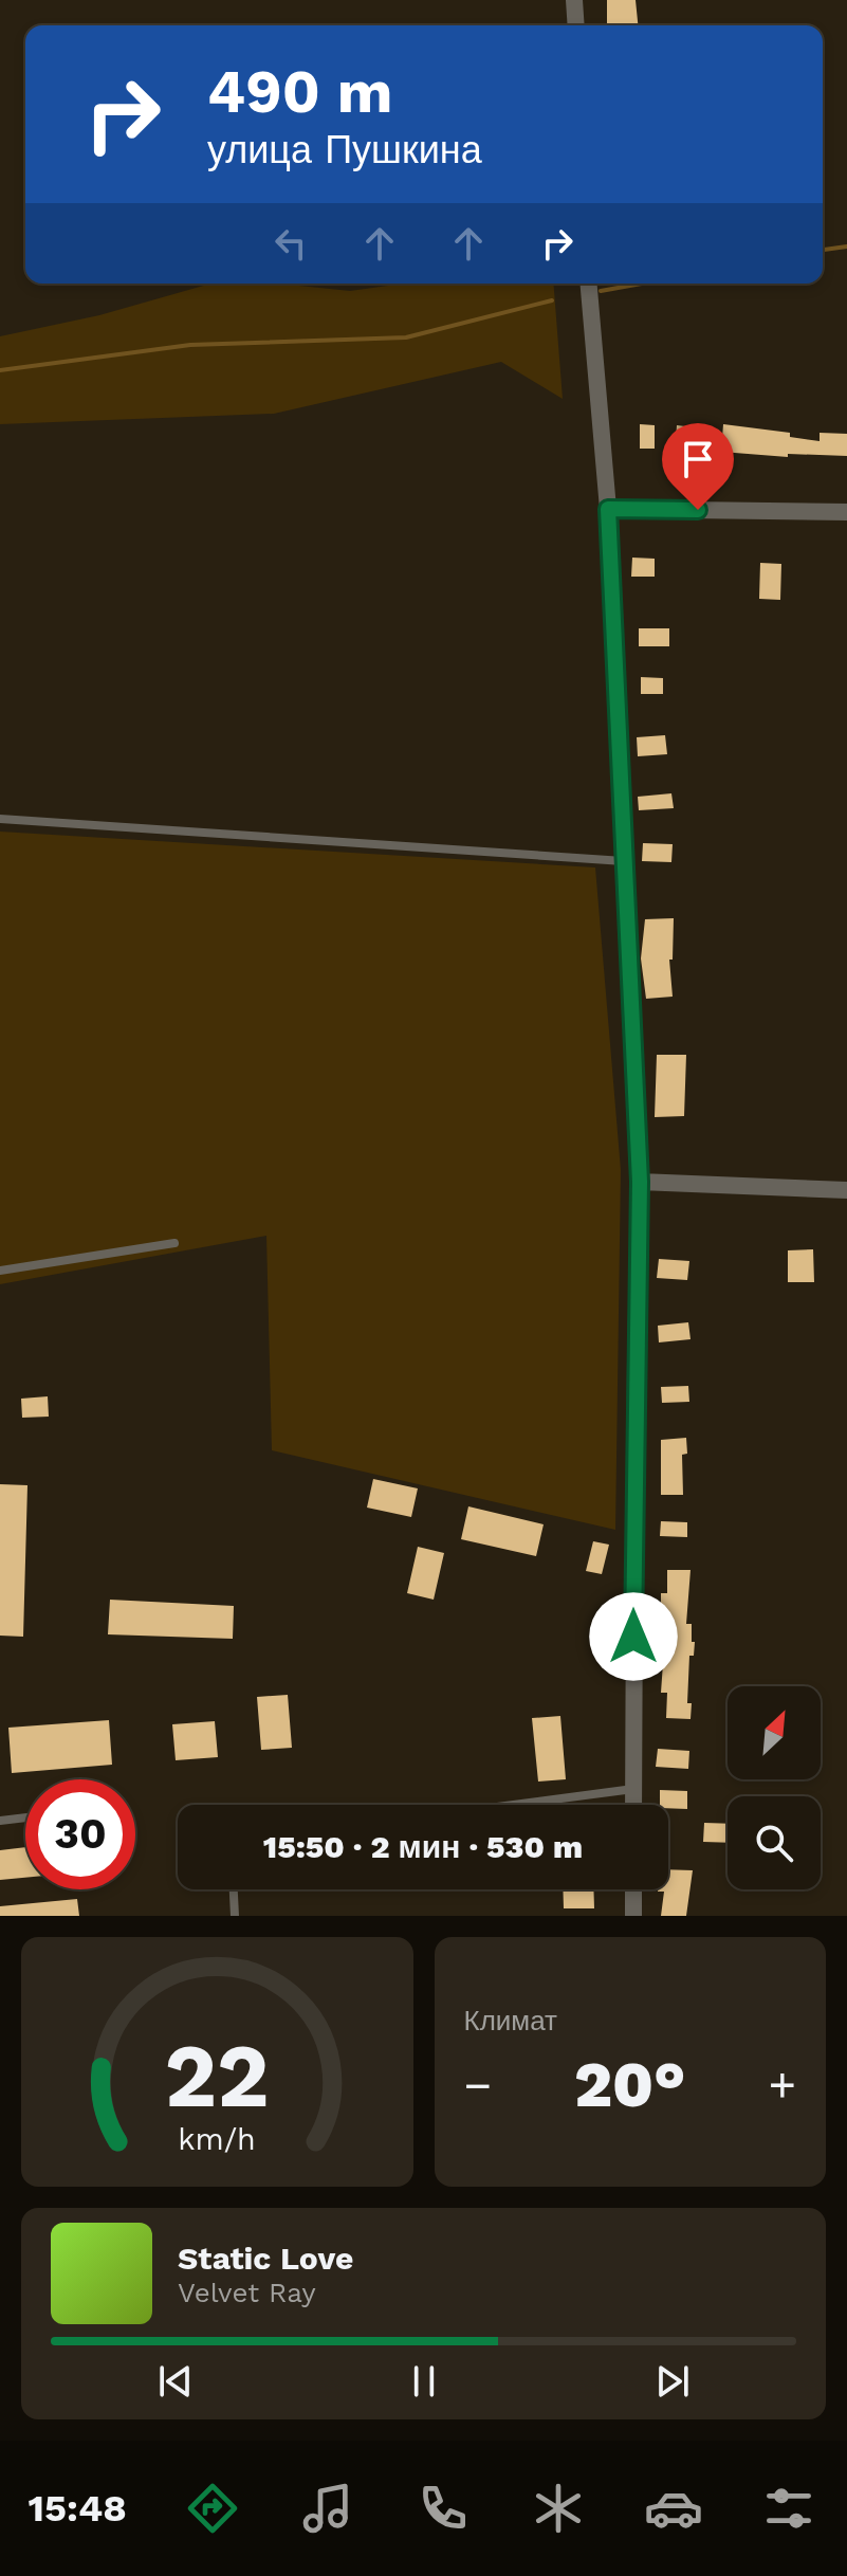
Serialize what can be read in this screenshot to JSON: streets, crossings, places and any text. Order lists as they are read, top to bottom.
{
  "north": "top right",
  "page": {
    "turn": ["490 m", "улица Пушкина"],
    "limit": "30",
    "trip": "15:50 · 2 мин · 530 m",
    "tile": "Климат",
    "heat": ["−", "20°", "+"],
    "song": ["Static Love", "Velvet Ray"],
    "tabs": "15:48",
    "gauge": ["22", "km/h"]
  }
}
